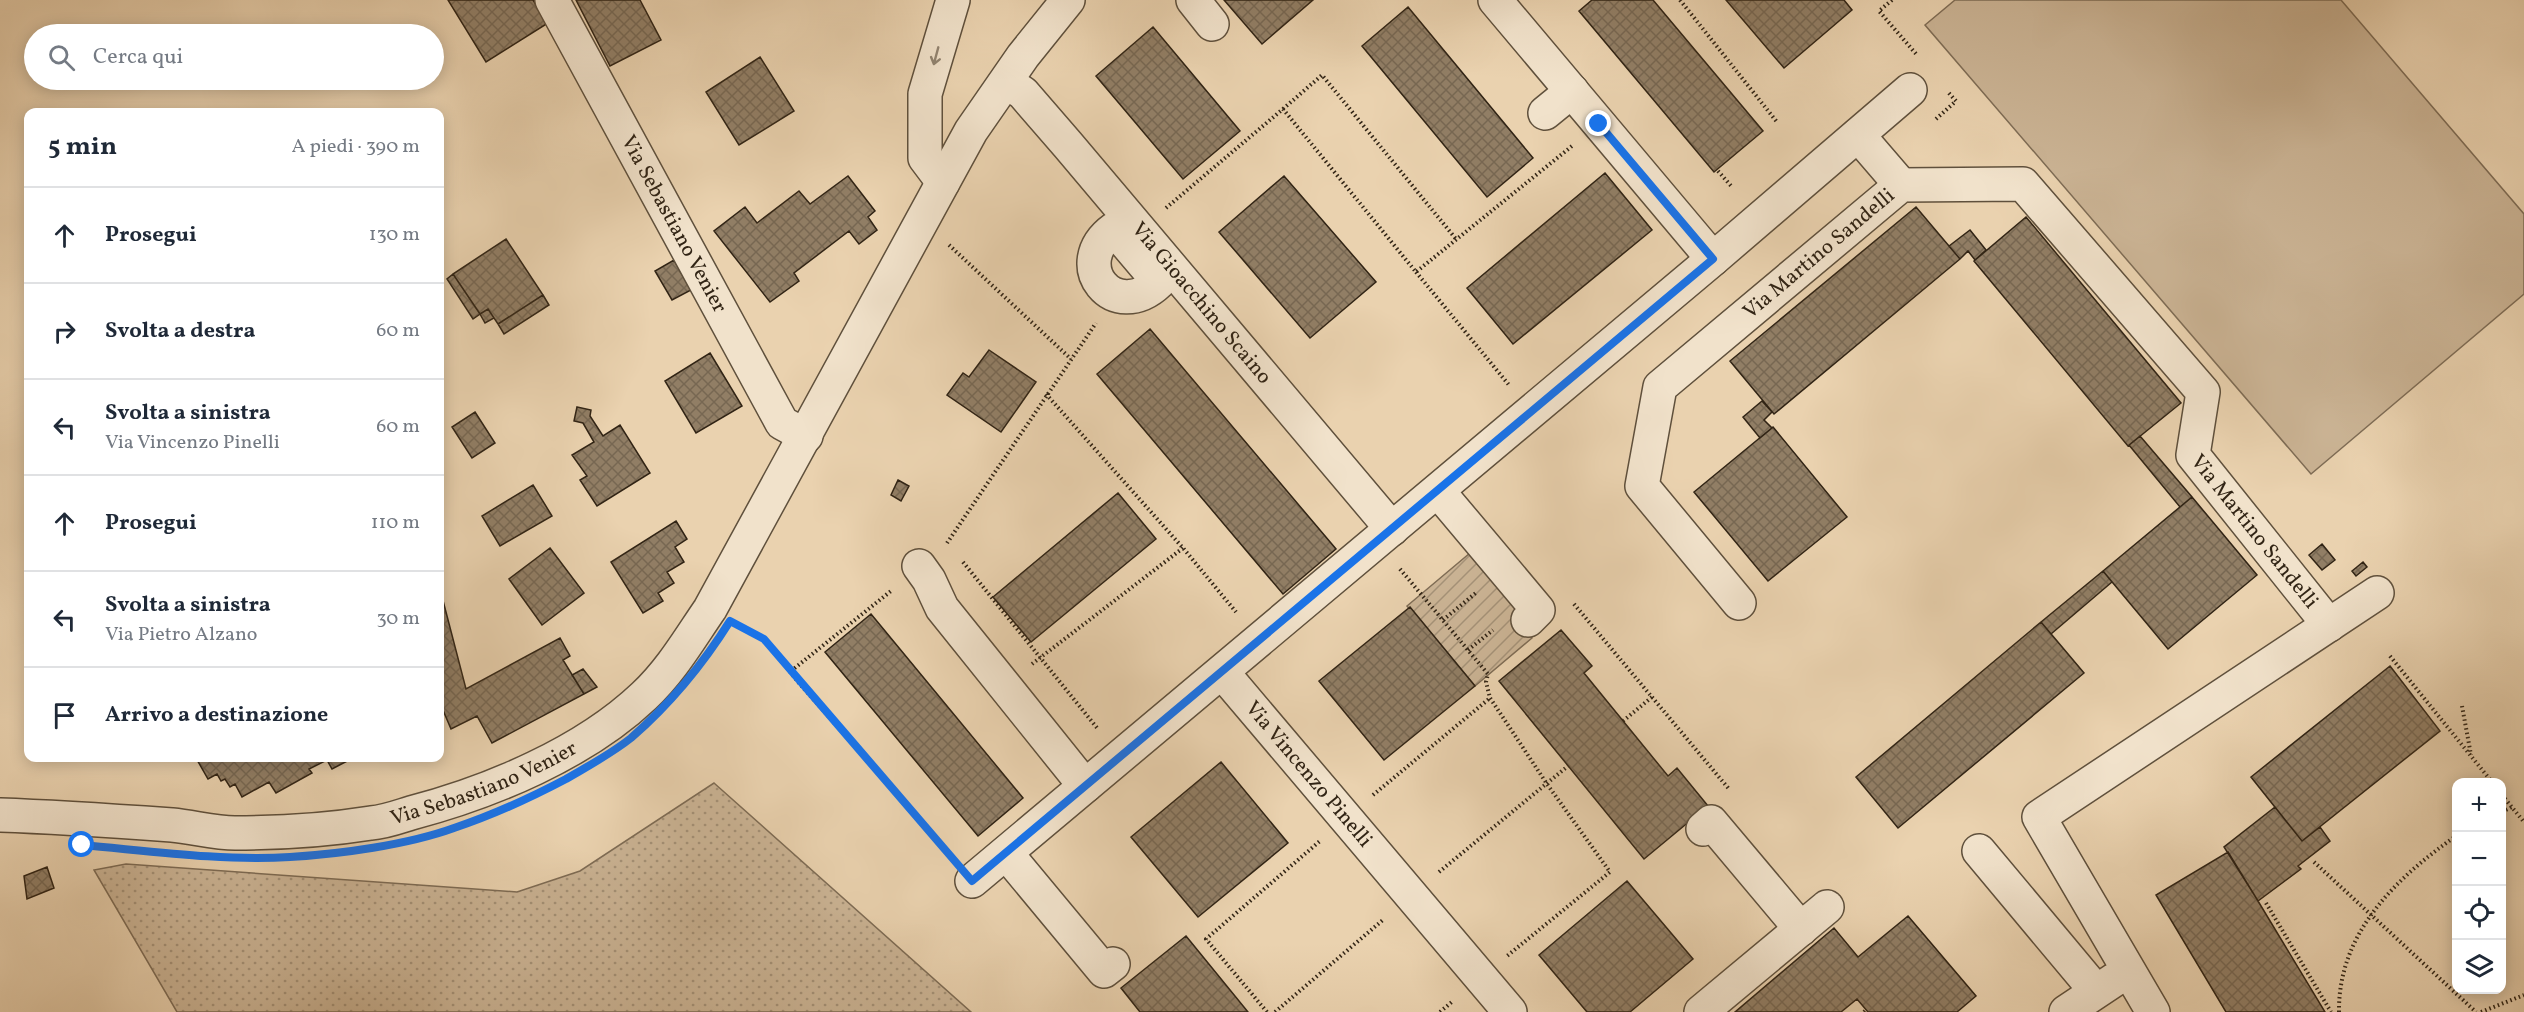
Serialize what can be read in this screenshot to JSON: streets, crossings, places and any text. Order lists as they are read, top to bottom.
{
  "streets": {
    "street": [
      "Via Sebastiano Venier",
      "Via Martino Sandelli",
      "Via Gioacchino Scaino",
      "Via Vincenzo Pinelli"
    ]
  },
  "crossings": [
    ["Via Sebastiano Venier", "Via Gioacchino Scaino"]
  ],
  "page": {
    "search": "Cerca qui",
    "heading": ["5 min", "A piedi · 390 m"],
    "list": [
      ["Prosegui", "130 m"],
      ["Svolta a destra", "60 m"],
      ["Svolta a sinistra", "Via Vincenzo Pinelli", "60 m"],
      ["Prosegui", "110 m"],
      ["Svolta a sinistra", "Via Pietro Alzano", "30 m"],
      "Arrivo a destinazione"
    ],
    "map_buttons": ["+", "−"]
  }
}
